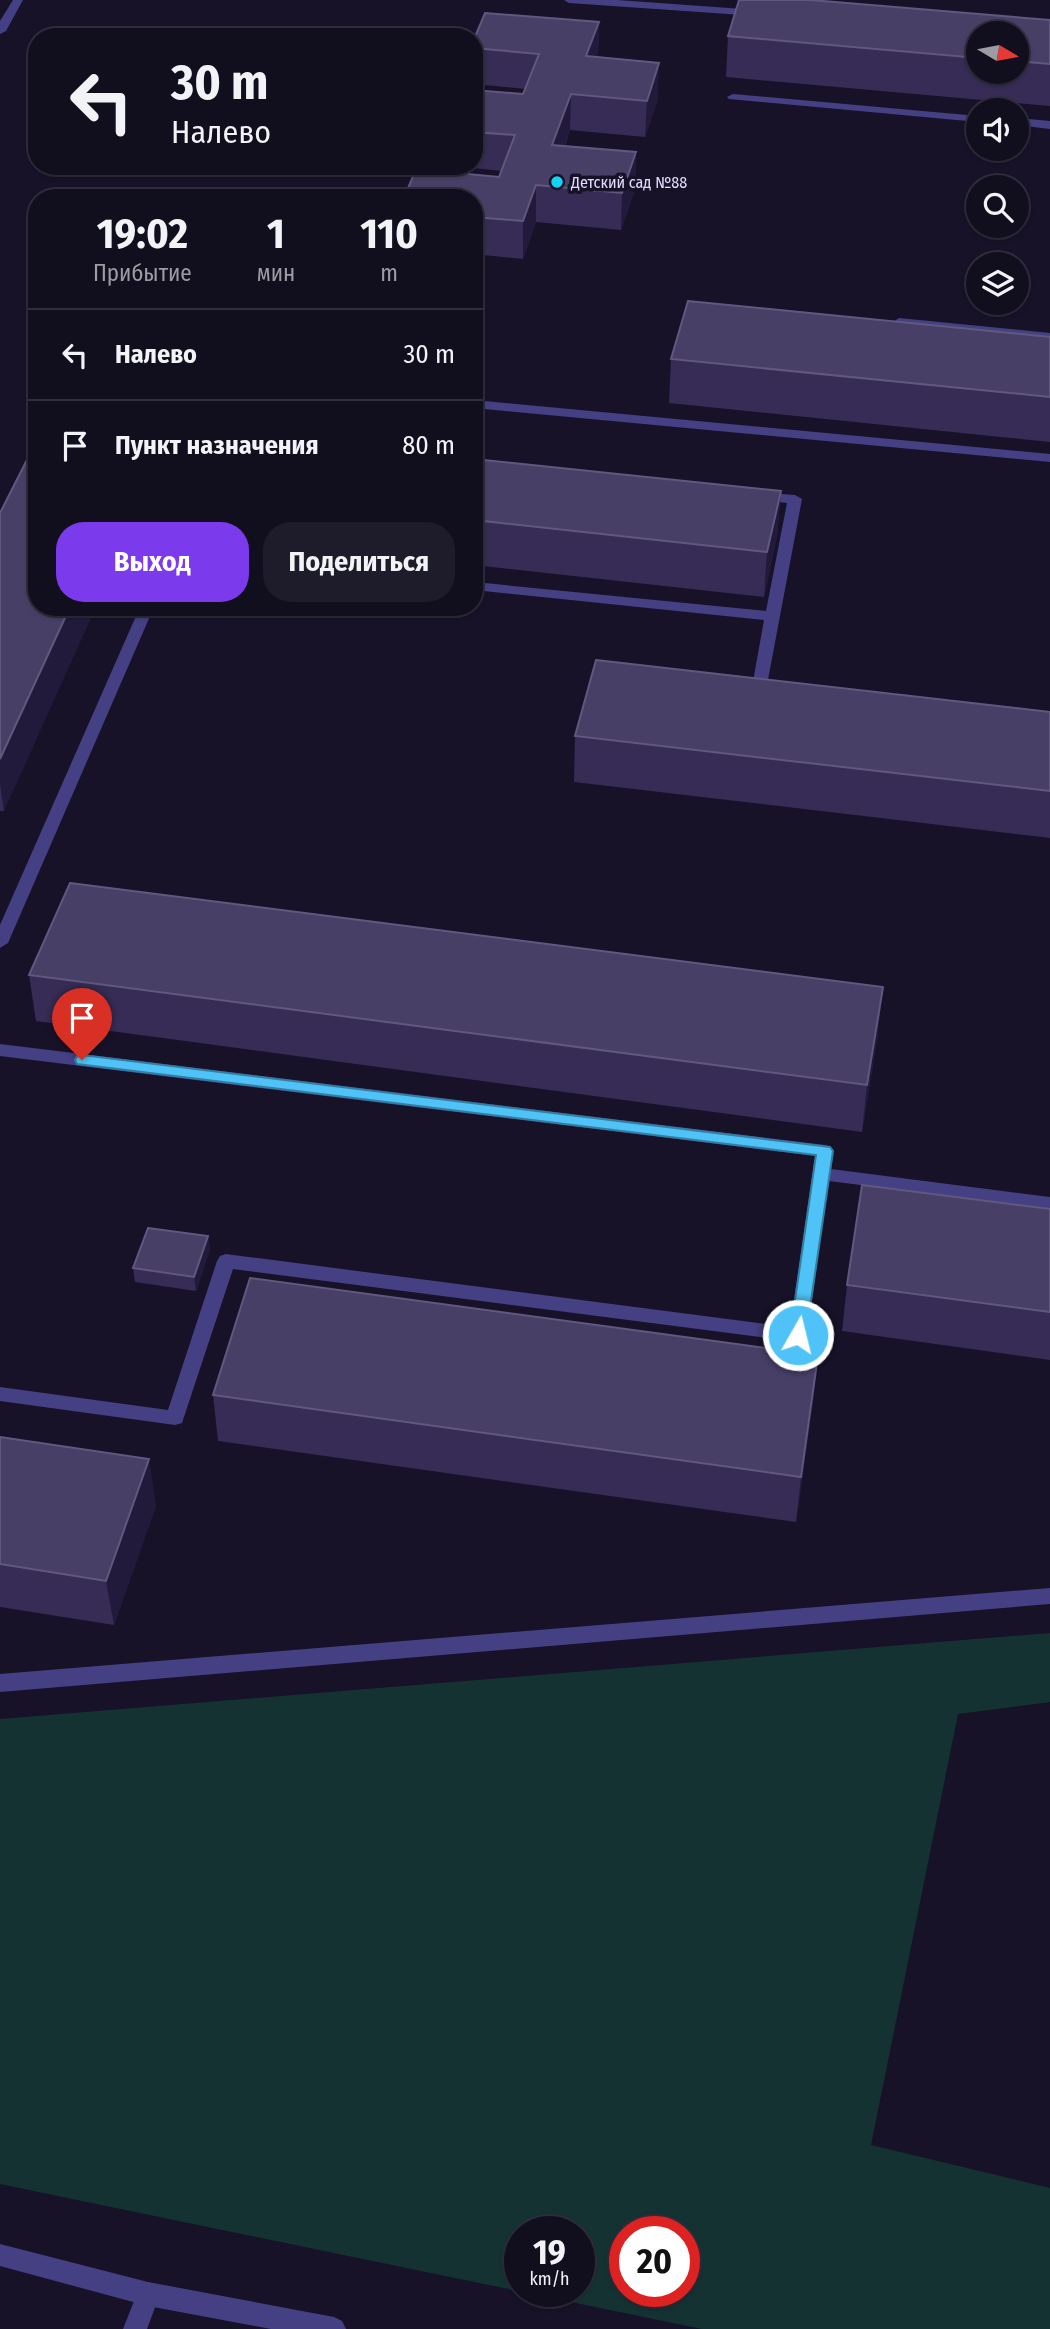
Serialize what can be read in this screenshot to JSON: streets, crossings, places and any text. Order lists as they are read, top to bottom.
{
  "places": ["Детский сад №88"],
  "north": "right",
  "page": {
    "turn": ["30 m", "Налево"],
    "eta": [
      "19:02",
      "Прибытие",
      "1",
      "мин",
      "110",
      "m"
    ],
    "list": [
      {
        "name": "Налево",
        "value": "30 m"
      },
      {
        "name": "Пункт назначения",
        "value": "80 m"
      }
    ],
    "buttons": ["Выход", "Поделиться"],
    "speed": "19 km/h",
    "limit": "20"
  }
}
